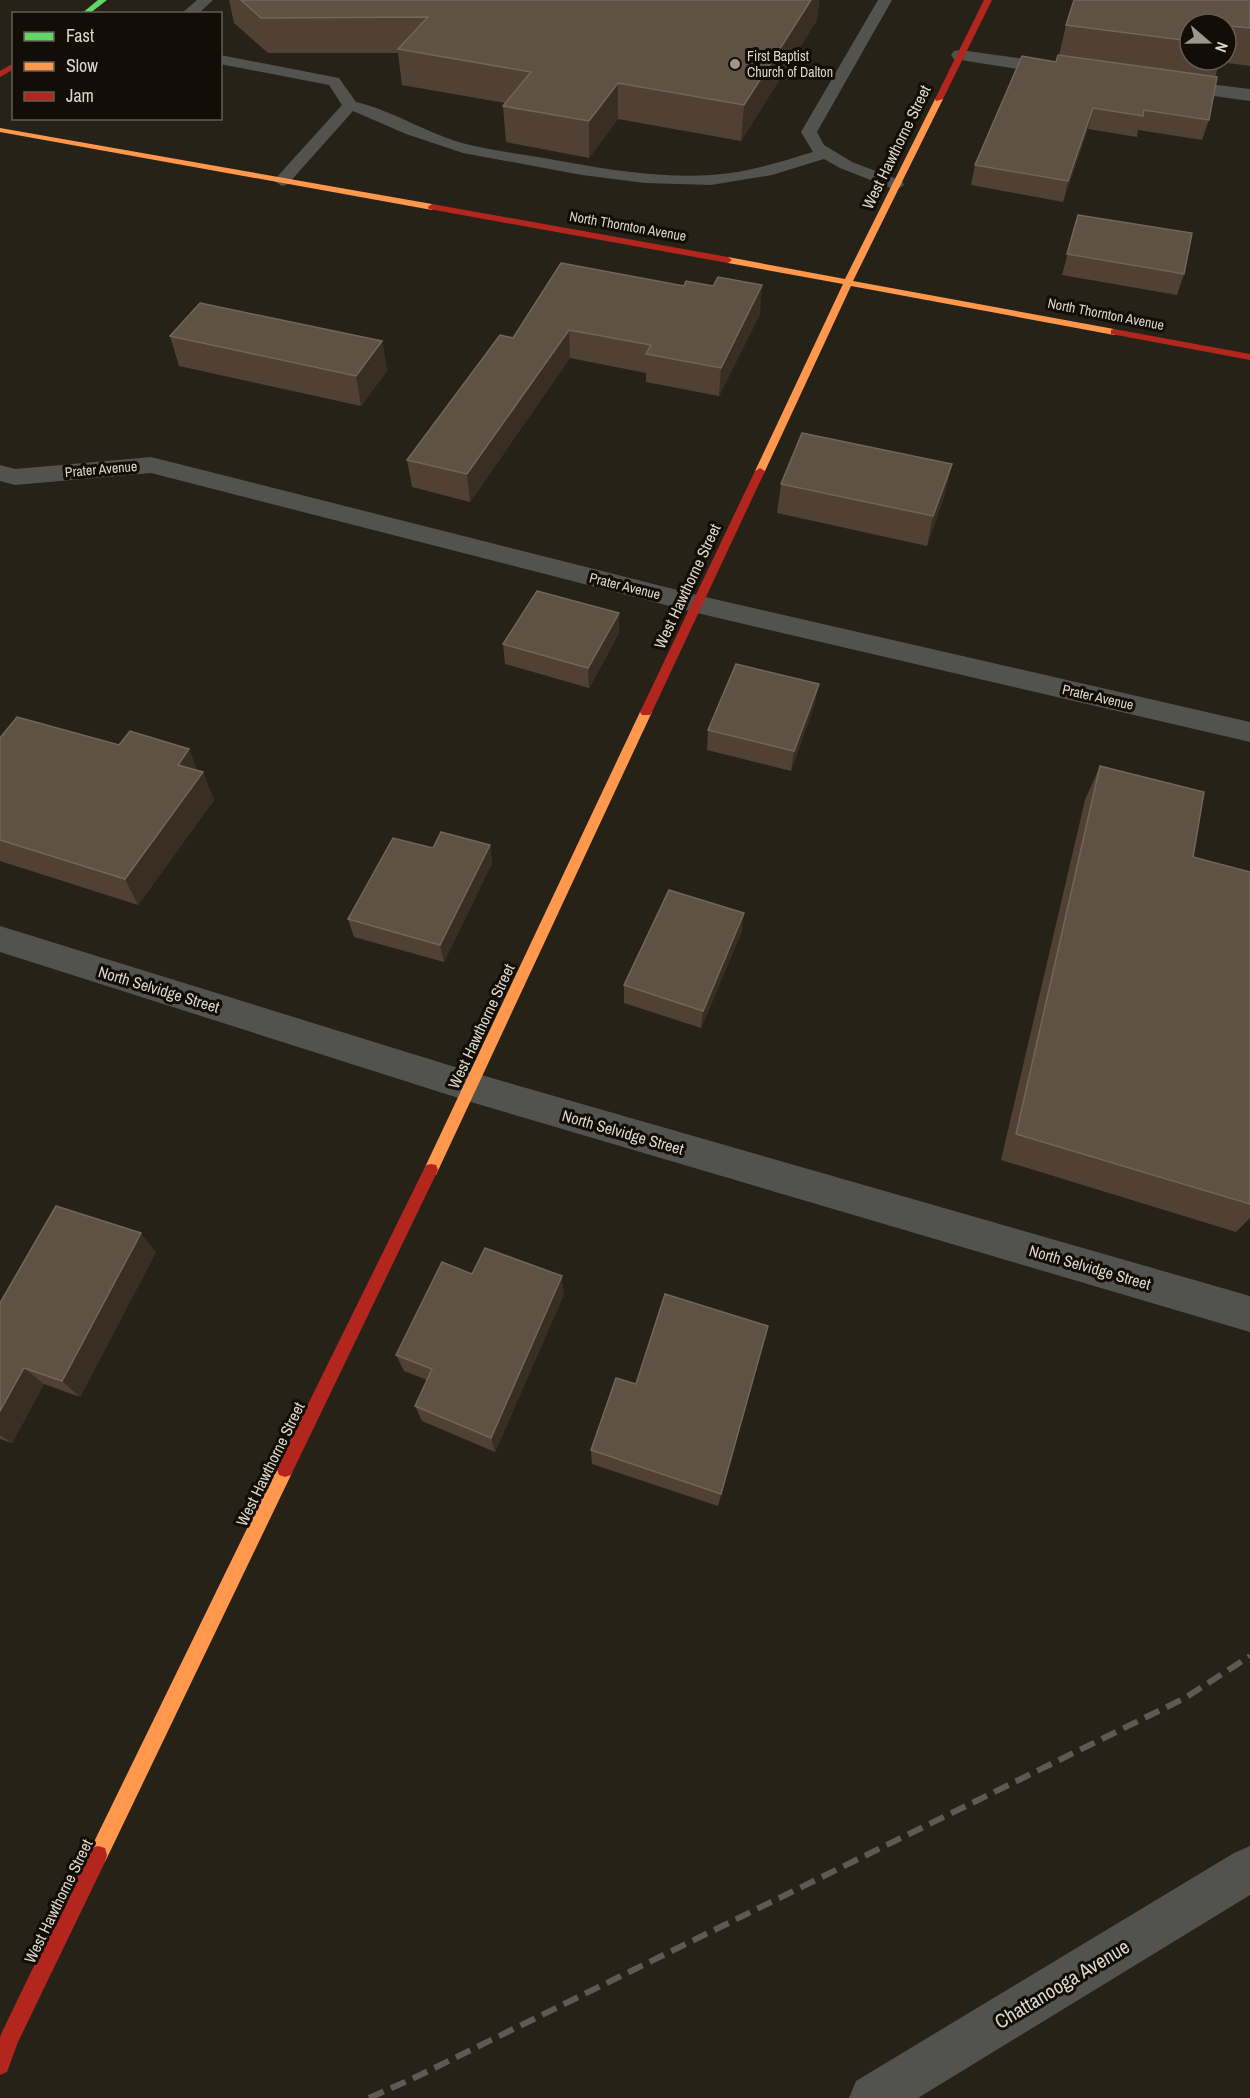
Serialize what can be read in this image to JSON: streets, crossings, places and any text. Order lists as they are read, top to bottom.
{
  "streets": {
    "street": [
      "West Hawthorne Street",
      "North Thornton Avenue",
      "Prater Avenue",
      "North Selvidge Street",
      "Chattanooga Avenue"
    ]
  },
  "crossings": [
    ["West Hawthorne Street", "North Thornton Avenue"],
    ["West Hawthorne Street", "Prater Avenue"],
    ["West Hawthorne Street", "North Selvidge Street"]
  ],
  "places": ["First Baptist Church of Dalton"],
  "legend": ["Fast", "Slow", "Jam"],
  "north": "right"
}
